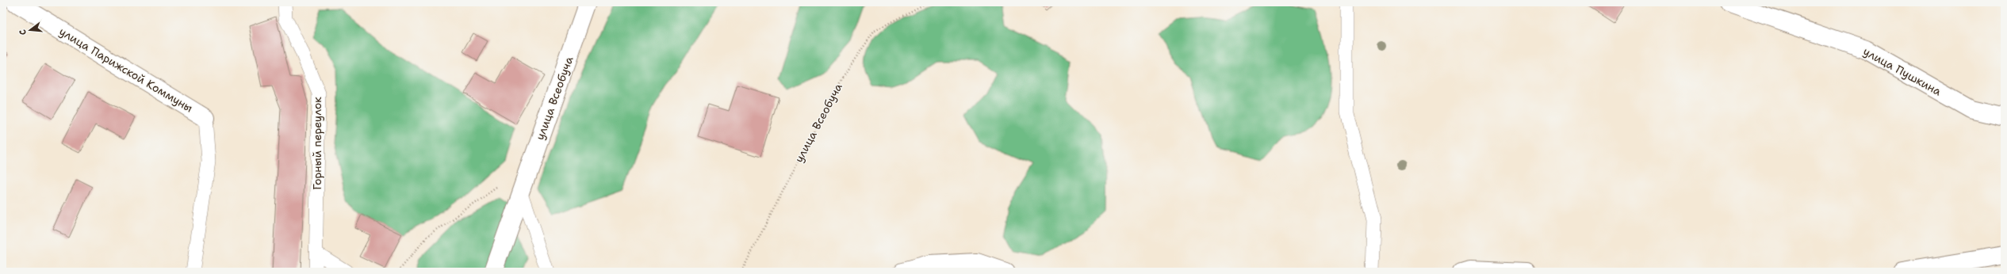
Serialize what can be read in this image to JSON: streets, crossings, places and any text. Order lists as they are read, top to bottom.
{
  "streets": {
    "street": ["улица Парижской Коммуны", "улица Пушкина", "улица Всеобуча"],
    "lane": ["Горный переулок"]
  },
  "north": "left"
}
